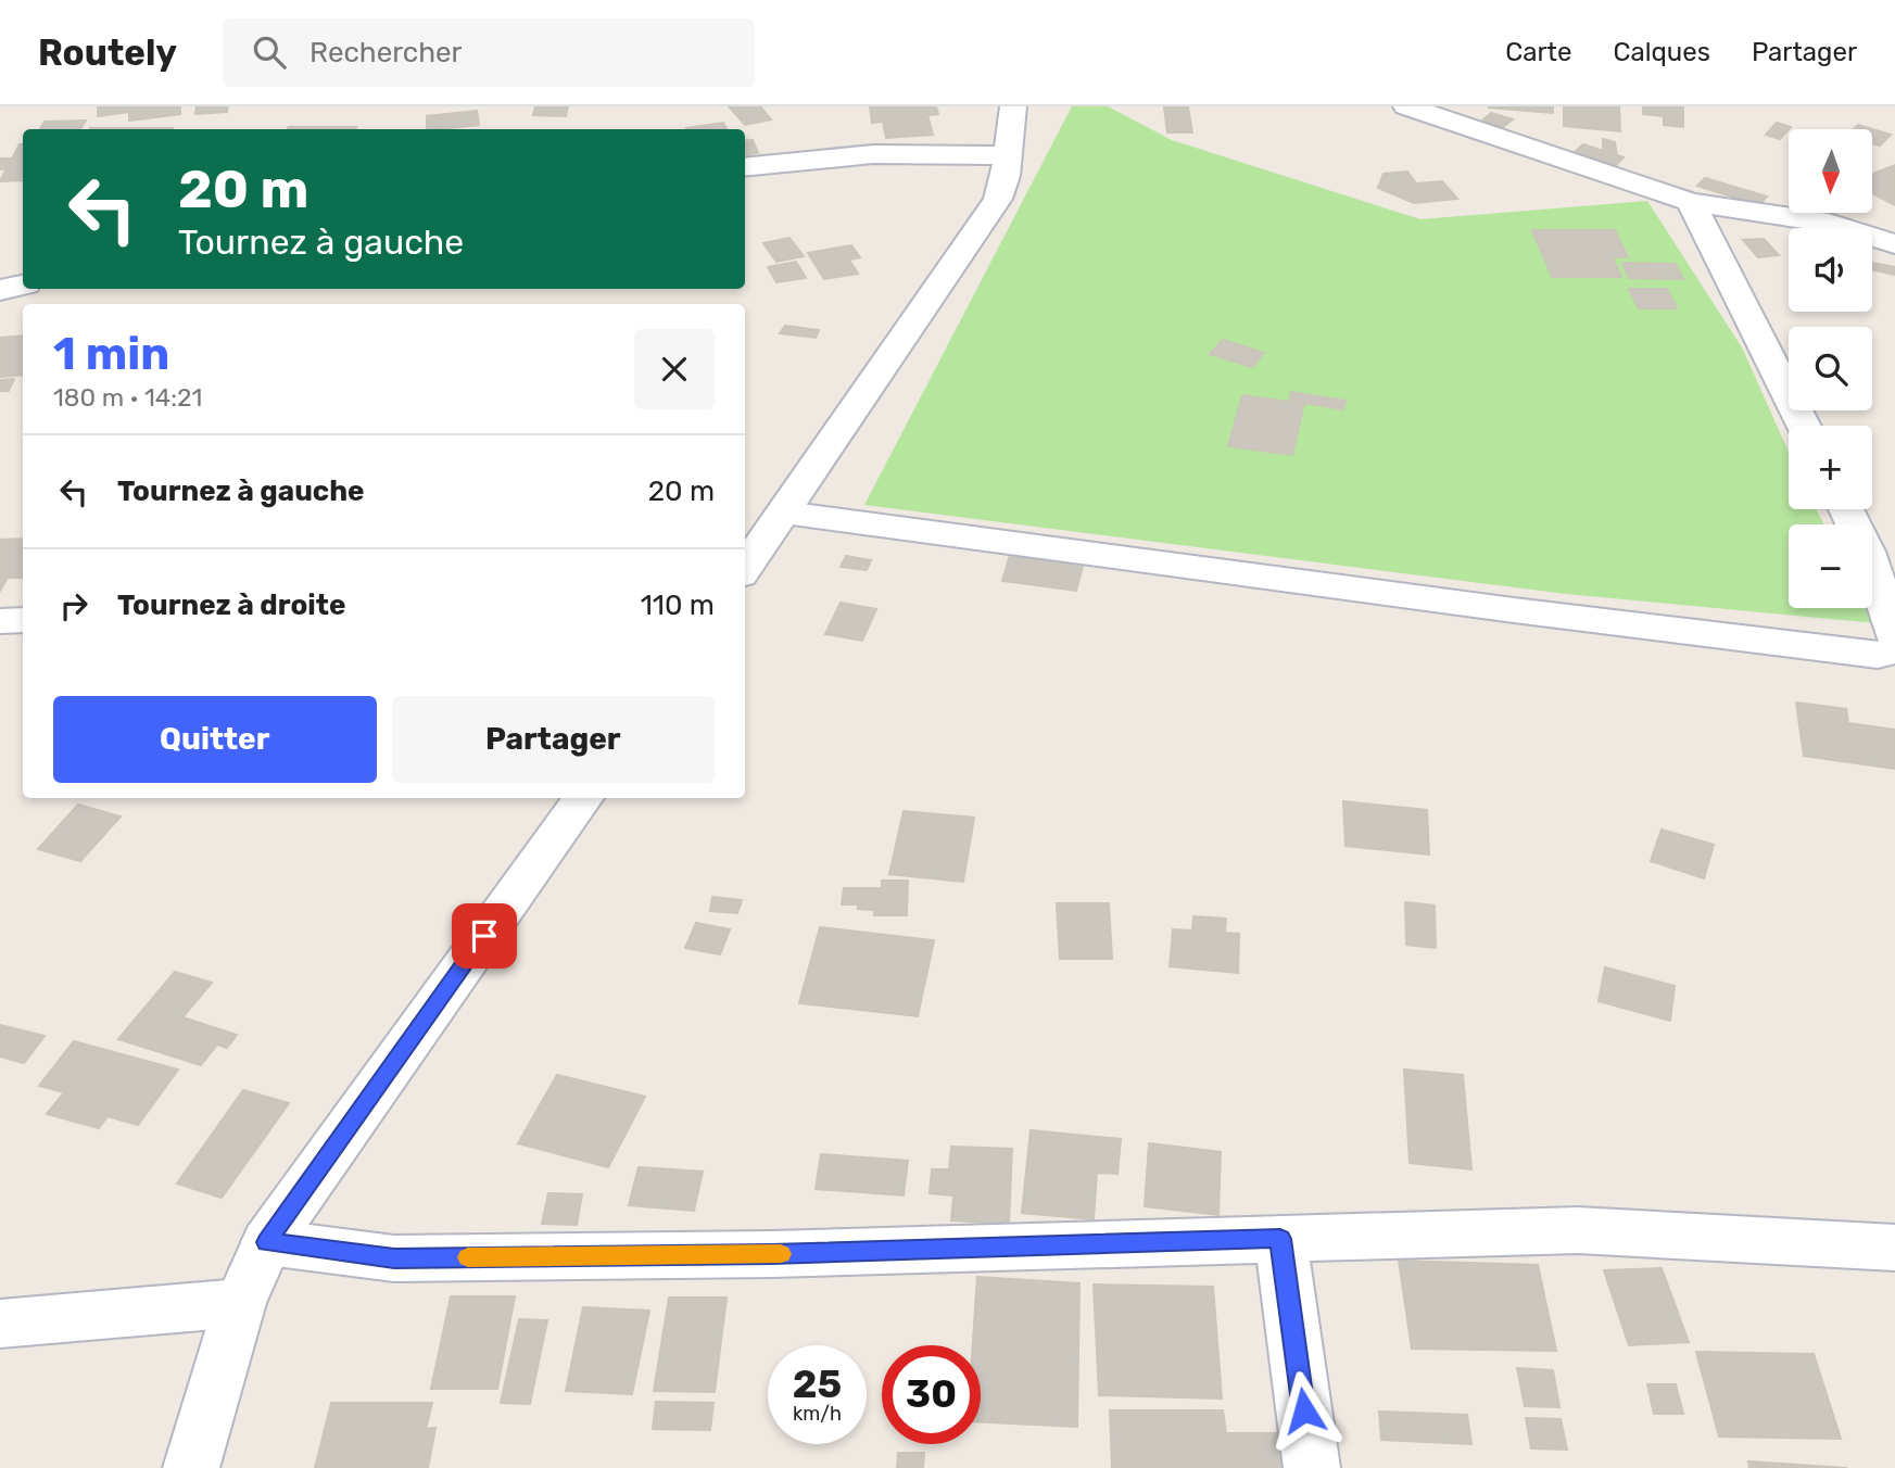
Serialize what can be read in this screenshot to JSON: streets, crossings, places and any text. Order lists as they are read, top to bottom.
{
  "north": "bottom",
  "page": {
    "header": "Routely",
    "search": "Rechercher",
    "nav": ["Carte", "Calques", "Partager"],
    "map_buttons": ["+", "−"],
    "turn": ["20 m", "Tournez à gauche"],
    "heading": ["1 min", "180 m · 14:21"],
    "list": [
      {
        "name": "Tournez à gauche",
        "value": "20 m"
      },
      {
        "name": "Tournez à droite",
        "value": "110 m"
      }
    ],
    "buttons": ["Quitter", "Partager"],
    "speed": "25 km/h",
    "limit": "30"
  }
}
